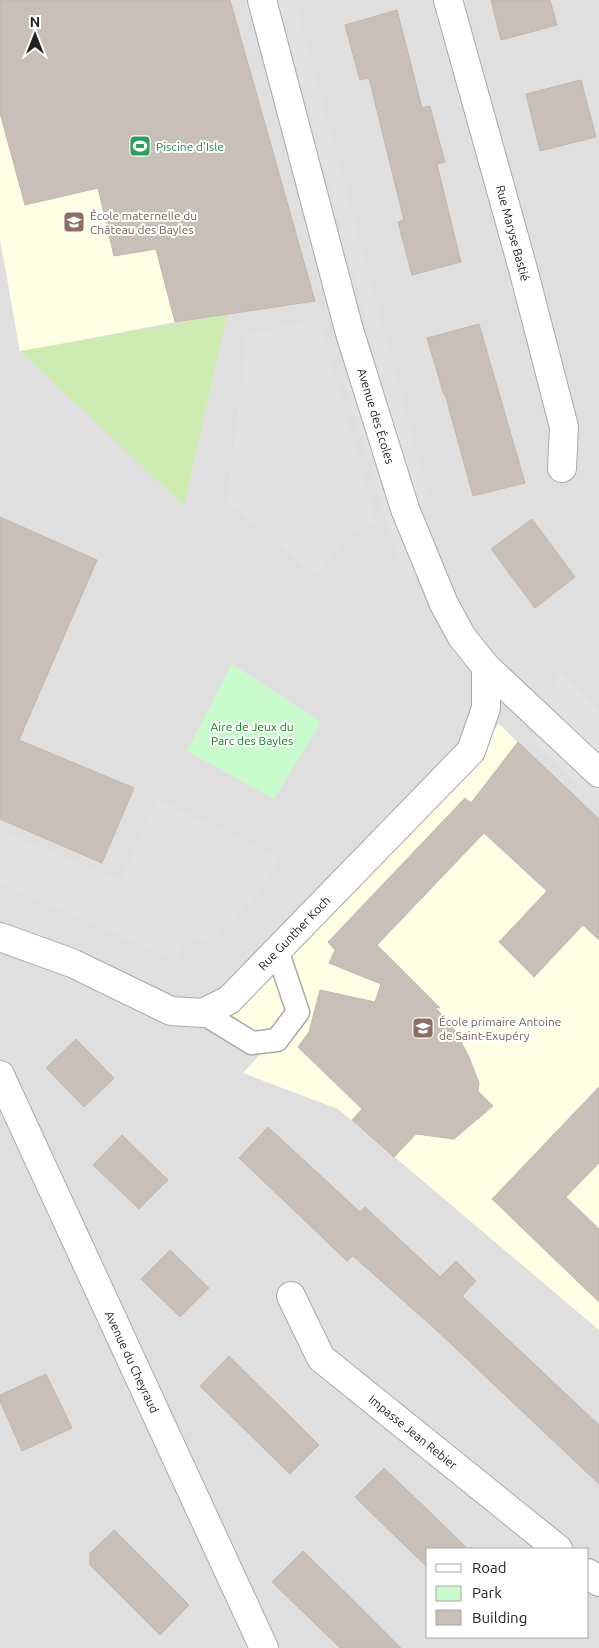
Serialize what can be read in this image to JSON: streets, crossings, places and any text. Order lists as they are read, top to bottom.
{
  "streets": {
    "street": [
      "Rue Maryse Bastié",
      "Avenue des Écoles",
      "Rue Gunther Koch",
      "Avenue du Cheyraud",
      "Impasse Jean Rebier"
    ]
  },
  "crossings": [
    ["Avenue des Écoles", "Rue Gunther Koch"]
  ],
  "parks": ["Aire de Jeux du Parc des Bayles"],
  "places": {
    "sports": ["Piscine d'Isle"],
    "school or university": ["École maternelle du Château des Bayles", "École primaire Antoine de Saint-Exupéry"]
  },
  "legend": ["Road", "Park", "Building"],
  "north": "top"
}
